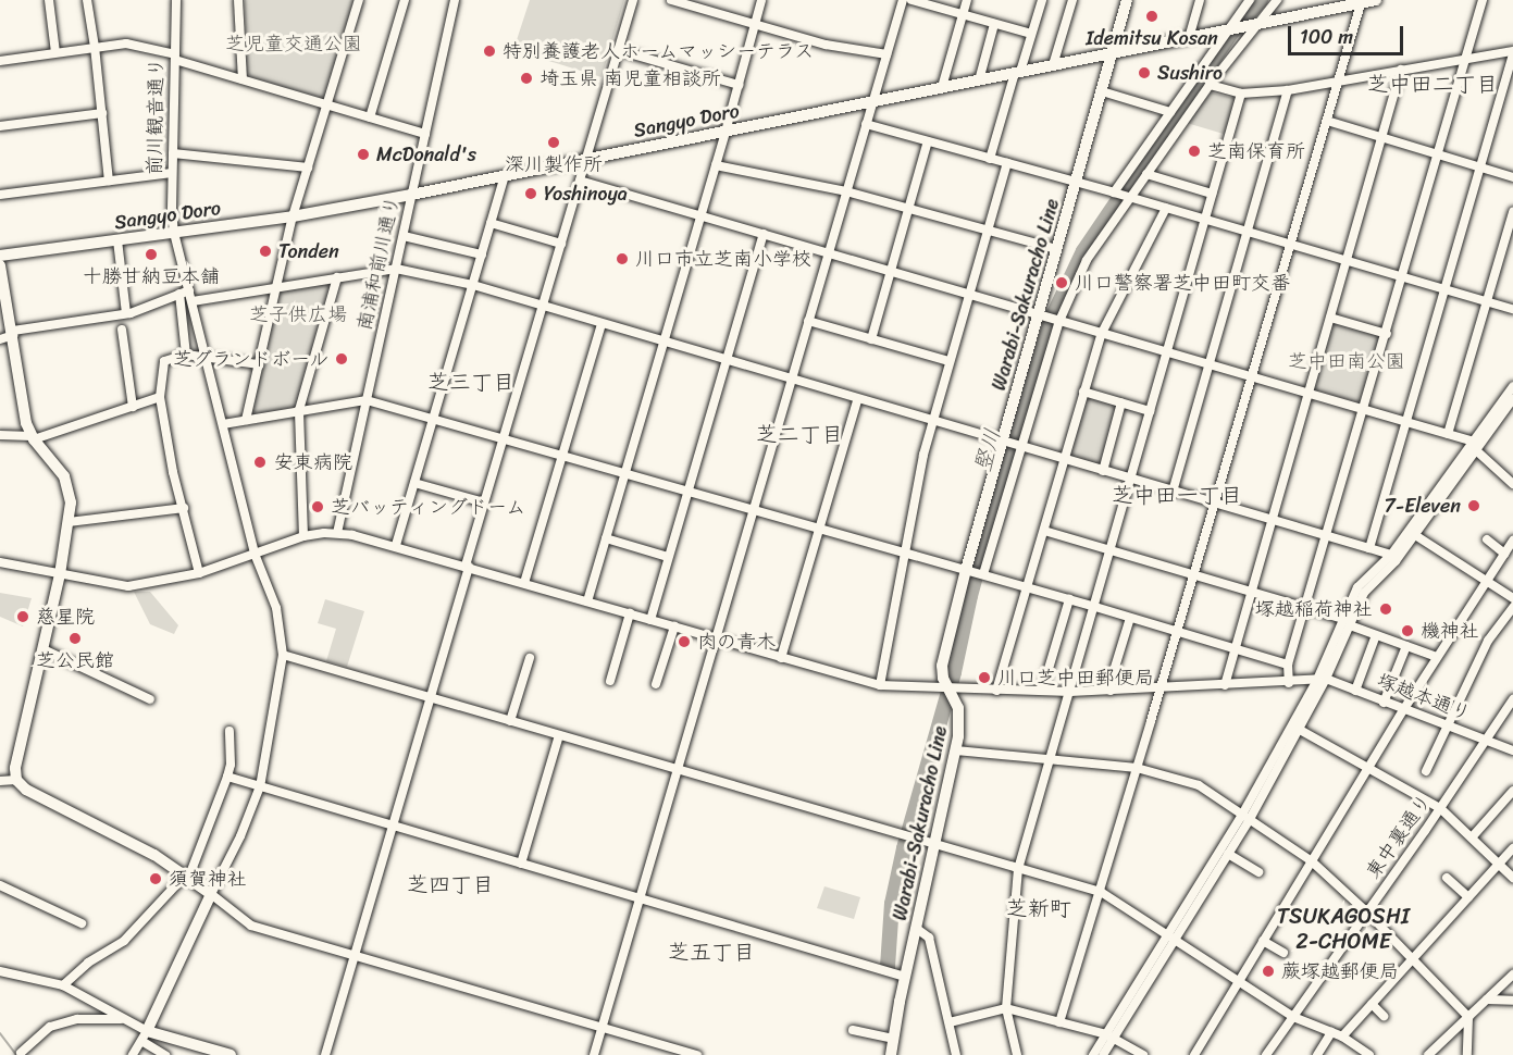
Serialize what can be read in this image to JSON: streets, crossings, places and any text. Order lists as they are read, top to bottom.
{
  "streets": {
    "main road": ["Sangyo Doro", "Warabi-Sakuracho Line"],
    "street": [
      "前川観音通り",
      "南浦和前川通り",
      "塚越本通り",
      "東中裏通り"
    ]
  },
  "crossings": [
    ["前川観音通り", "Sangyo Doro"],
    ["Sangyo Doro", "南浦和前川通り"],
    ["Sangyo Doro", "Warabi-Sakuracho Line"],
    ["塚越本通り", "東中裏通り"]
  ],
  "districts": [
    "芝中田二丁目",
    "芝三丁目",
    "芝二丁目",
    "芝中田一丁目",
    "芝四丁目",
    "芝新町",
    "TSUKAGOSHI 2-CHOME",
    "芝五丁目"
  ],
  "water": ["竪川"],
  "parks": ["芝児童交通公園", "芝子供広場", "芝中田南公園"],
  "places": [
    "Idemitsu Kosan",
    "特別養護老人ホームマッシーテラス",
    "Sushiro",
    "埼玉県 南児童相談所",
    "深川製作所",
    "芝南保育所",
    "McDonald's",
    "Yoshinoya",
    "Tonden",
    "十勝甘納豆本舗",
    "川口市立芝南小学校",
    "川口警察署芝中田町交番",
    "芝グランドボール",
    "安東病院",
    "7-Eleven",
    "芝バッティングドーム",
    "塚越稲荷神社",
    "慈星院",
    "機神社",
    "芝公民館",
    "肉の青木",
    "川口芝中田郵便局",
    "須賀神社",
    "蕨塚越郵便局"
  ],
  "scale_bar": "100 m"
}
